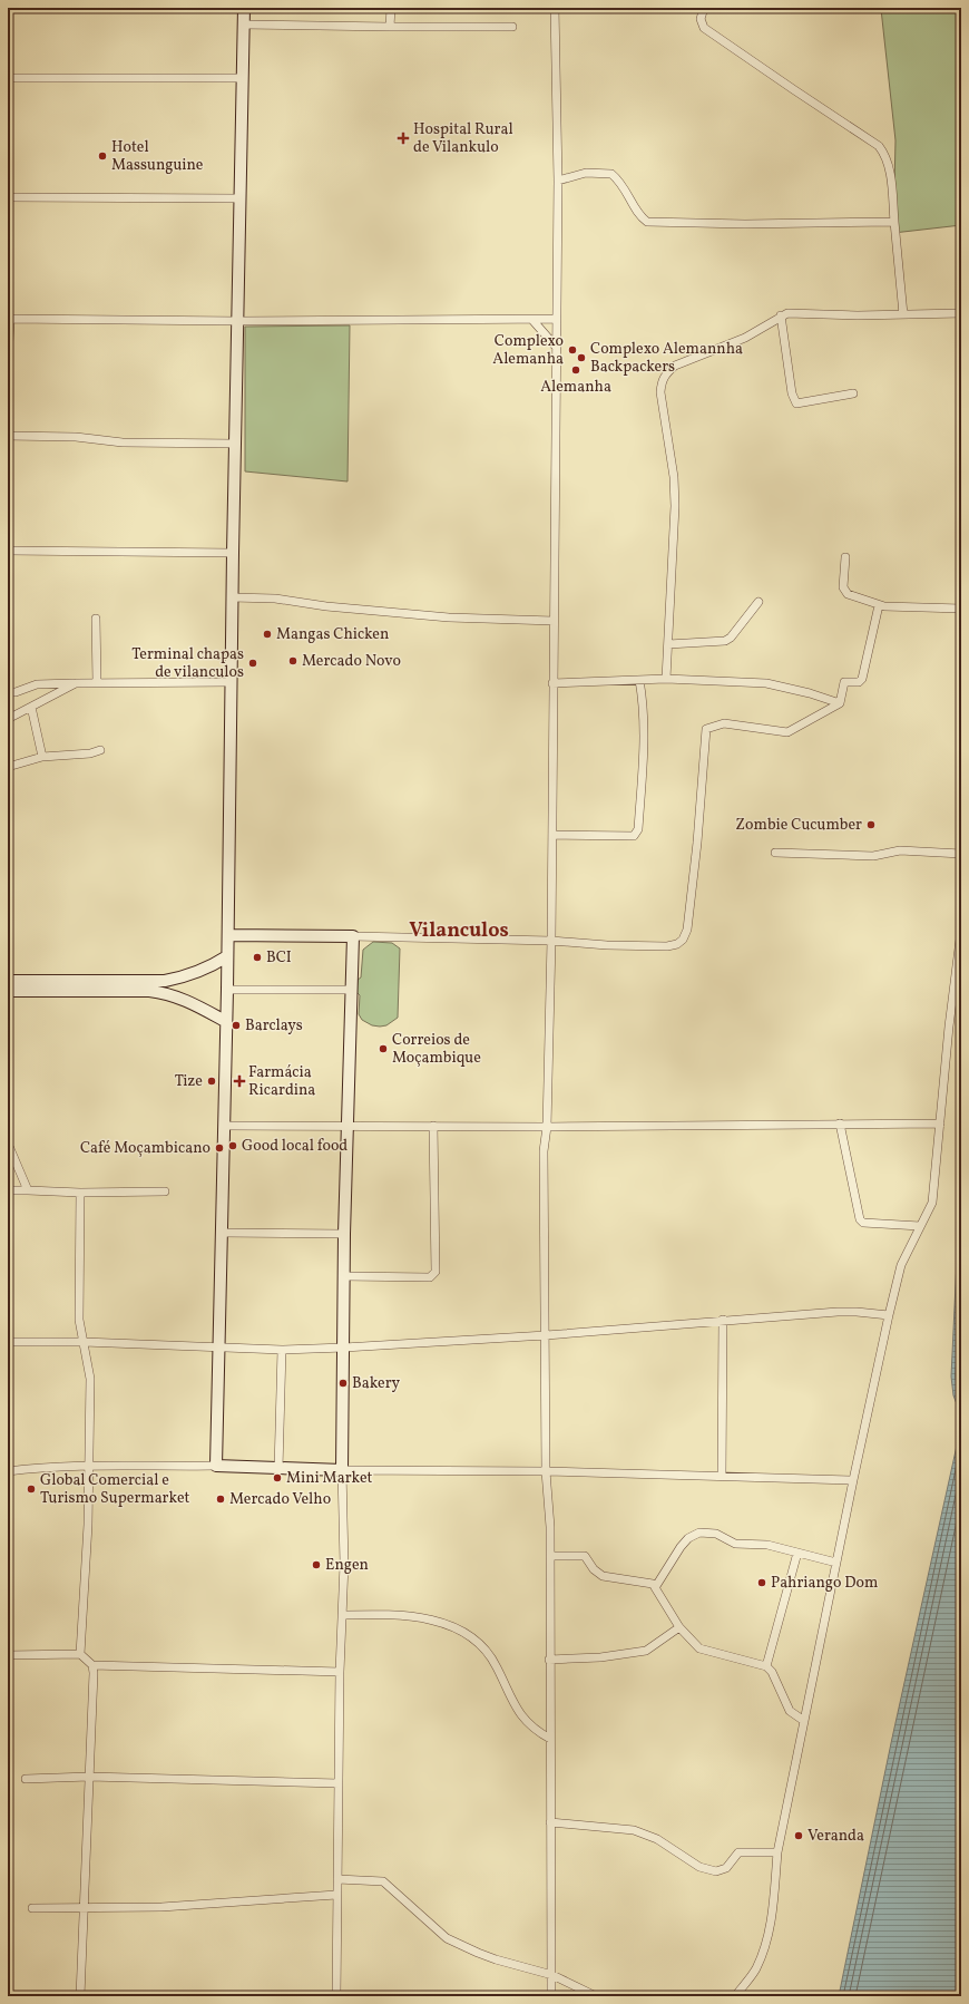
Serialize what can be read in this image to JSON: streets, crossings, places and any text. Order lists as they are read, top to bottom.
{
  "districts": ["Vilanculos"],
  "places": {
    "health": ["Hospital Rural de Vilankulo", "Farmácia Ricardina"],
    "other": [
      "Hotel Massunguine",
      "Complexo Alemanha",
      "Complexo Alemannha Backpackers",
      "Alemanha",
      "Mangas Chicken",
      "Mercado Novo",
      "Terminal chapas de vilanculos",
      "Zombie Cucumber",
      "BCI",
      "Barclays",
      "Correios de Moçambique",
      "Tize",
      "Good local food",
      "Café Moçambicano",
      "Bakery",
      "Mini Market",
      "Global Comercial e Turismo Supermarket",
      "Mercado Velho",
      "Engen",
      "Pahriango Dom",
      "Veranda"
    ]
  }
}
